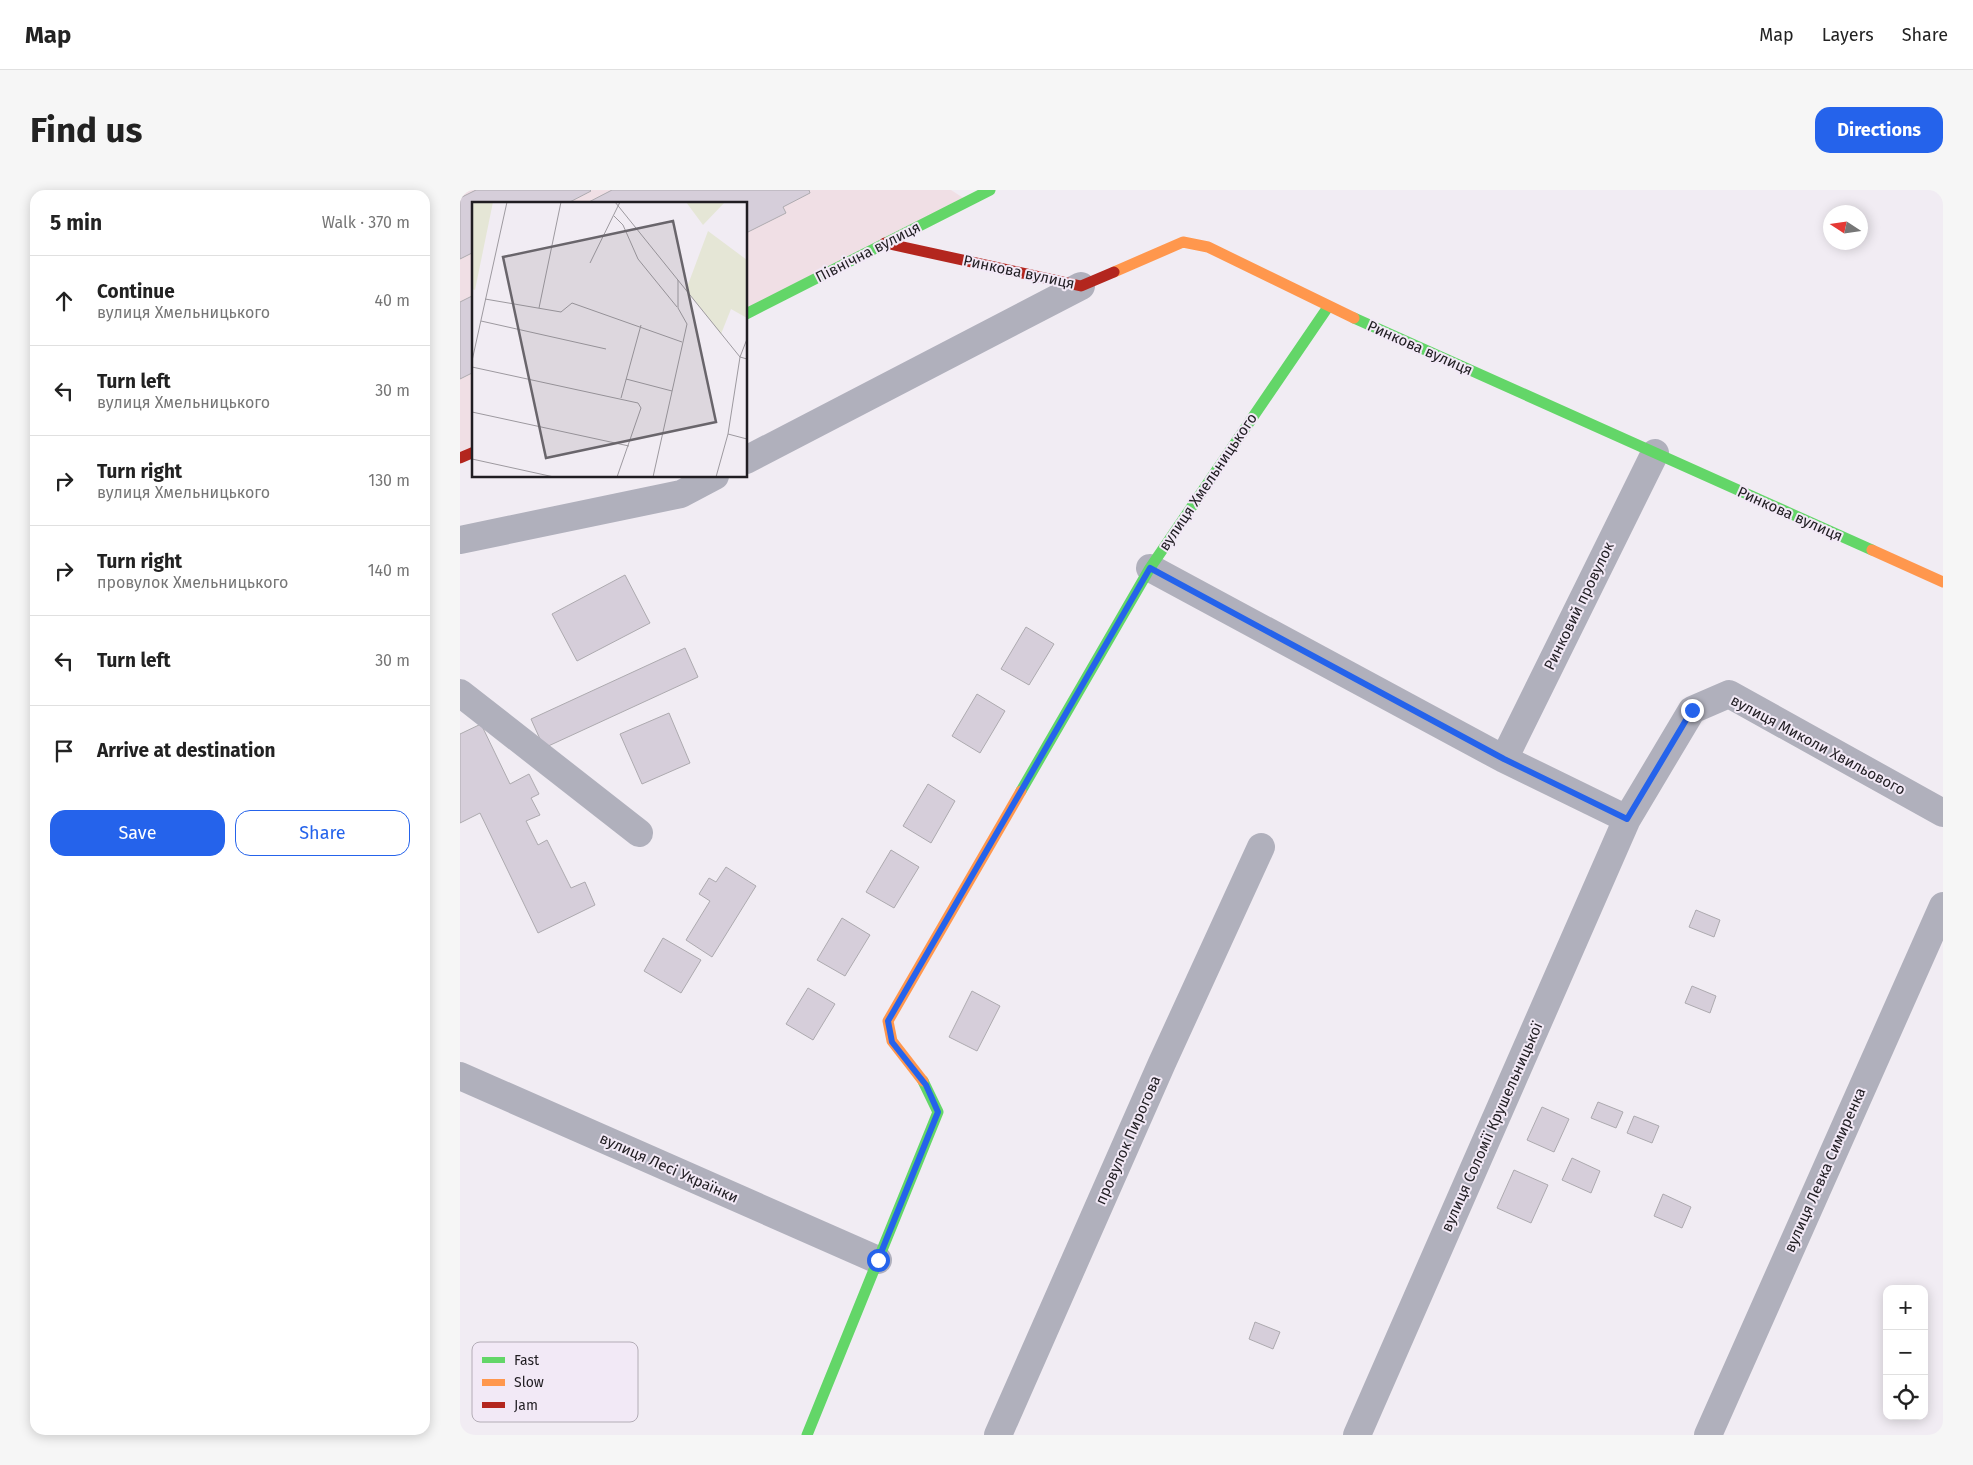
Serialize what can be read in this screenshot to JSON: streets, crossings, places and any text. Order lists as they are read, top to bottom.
{
  "streets": {
    "street": [
      "Північна вулиця",
      "Ринкова вулиця",
      "вулиця Хмельницького",
      "Ринковий провулок",
      "вулиця Миколи Хвильового",
      "вулиця Соломії Крушельницької",
      "провулок Пирогова",
      "вулиця Лесі Українки",
      "вулиця Левка Симиренка"
    ]
  },
  "crossings": [
    ["Північна вулиця", "Ринкова вулиця"],
    ["Ринкова вулиця", "вулиця Хмельницького"],
    ["Ринкова вулиця", "Ринковий провулок"],
    ["вулиця Хмельницького", "вулиця Лесі Українки"],
    ["вулиця Миколи Хвильового", "вулиця Соломії Крушельницької"]
  ],
  "legend": ["Fast", "Slow", "Jam"],
  "north": "left",
  "page": {
    "header": "Map",
    "nav": ["Map", "Layers", "Share"],
    "buttons": [
      "Directions",
      ["Save", "Share"]
    ],
    "title": "Find us",
    "heading": ["5 min", "Walk · 370 m"],
    "list": [
      ["Continue", "вулиця Хмельницького", "40 m"],
      ["Turn left", "вулиця Хмельницького", "30 m"],
      ["Turn right", "вулиця Хмельницького", "130 m"],
      ["Turn right", "провулок Хмельницького", "140 m"],
      ["Turn left", "30 m"],
      "Arrive at destination"
    ],
    "map_buttons": ["+", "−"]
  }
}
